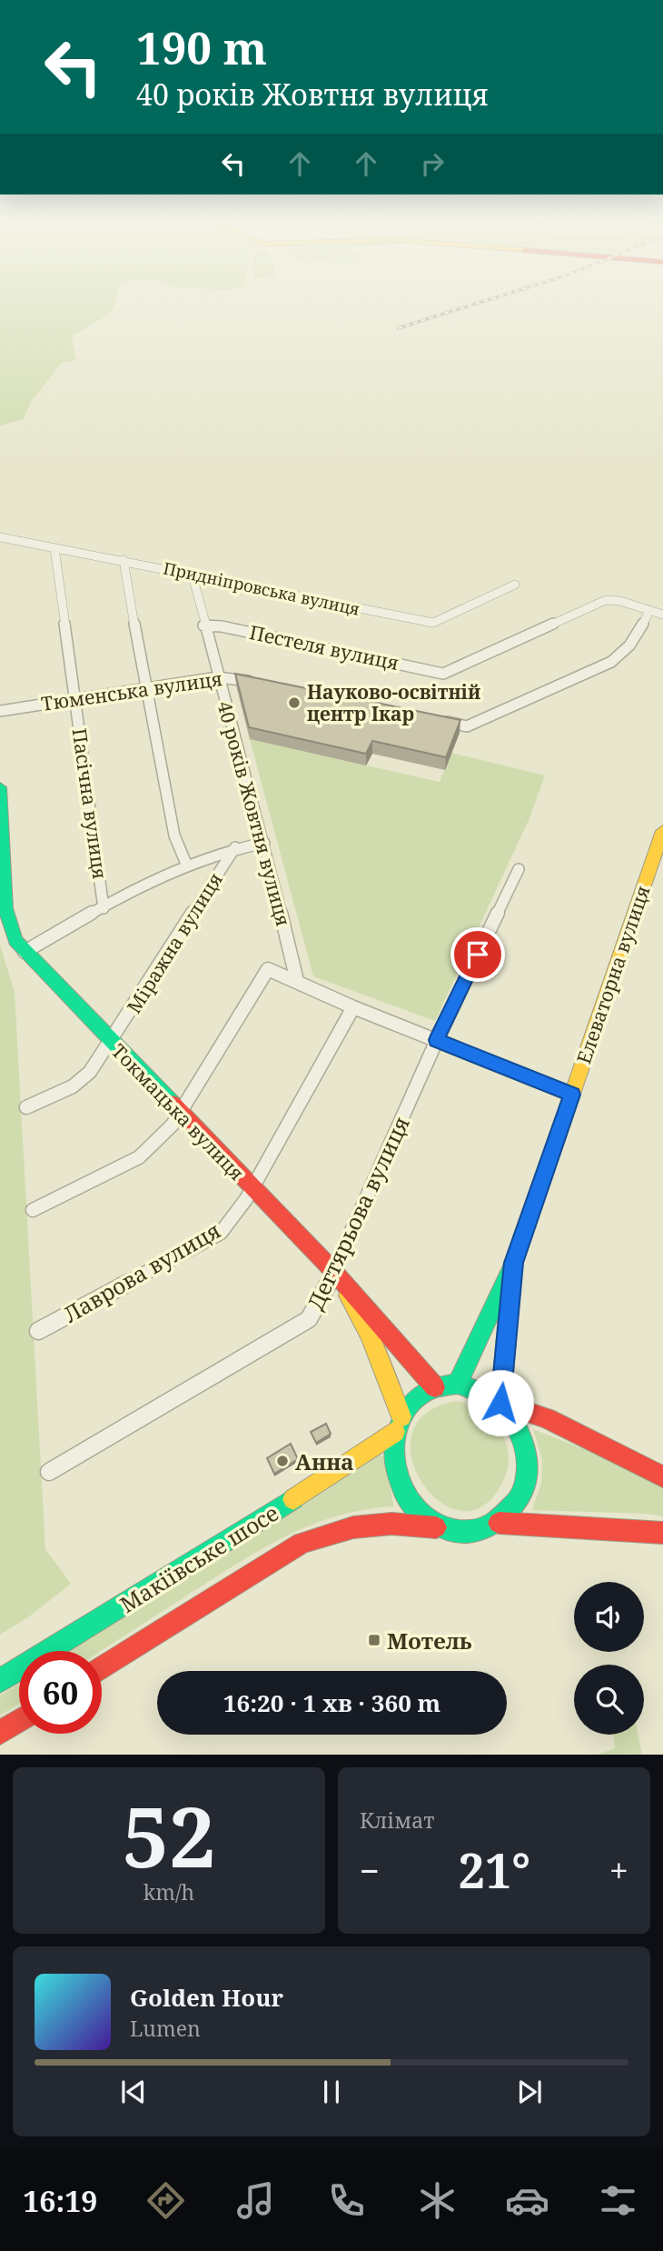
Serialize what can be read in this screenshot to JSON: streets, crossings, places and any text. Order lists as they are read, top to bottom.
{
  "streets": {
    "street": [
      "Придніпровська вулиця",
      "Пестеля вулиця",
      "Тюменська вулиця",
      "Пасічна вулиця",
      "40 років Жовтня вулиця",
      "Міражна вулиця",
      "Елеваторна вулиця",
      "Токмацька вулиця",
      "Дегтярьова вулиця",
      "Лаврова вулиця",
      "Макіївське шосе"
    ]
  },
  "crossings": [
    ["Придніпровська вулиця", "Пасічна вулиця"],
    ["Придніпровська вулиця", "40 років Жовтня вулиця"],
    ["Пестеля вулиця", "40 років Жовтня вулиця"],
    ["Тюменська вулиця", "Пасічна вулиця"],
    ["Тюменська вулиця", "40 років Жовтня вулиця"],
    ["Міражна вулиця", "Токмацька вулиця"],
    ["Елеваторна вулиця", "Токмацька вулиця"],
    ["Елеваторна вулиця", "Макіївське шосе"],
    ["Токмацька вулиця", "Дегтярьова вулиця"],
    ["Токмацька вулиця", "Лаврова вулиця"],
    ["Токмацька вулиця", "Макіївське шосе"]
  ],
  "places": {
    "other": ["Науково-освітній центр Ікар", "Анна"],
    "transit": ["Мотель"]
  },
  "page": {
    "turn": ["190 m", "40 років Жовтня вулиця"],
    "limit": "60",
    "trip": "16:20 · 1 хв · 360 m",
    "tile": [
      ["52", "km/h"],
      "Клімат"
    ],
    "heat": ["−", "21°", "+"],
    "song": ["Golden Hour", "Lumen"],
    "tabs": "16:19"
  }
}
